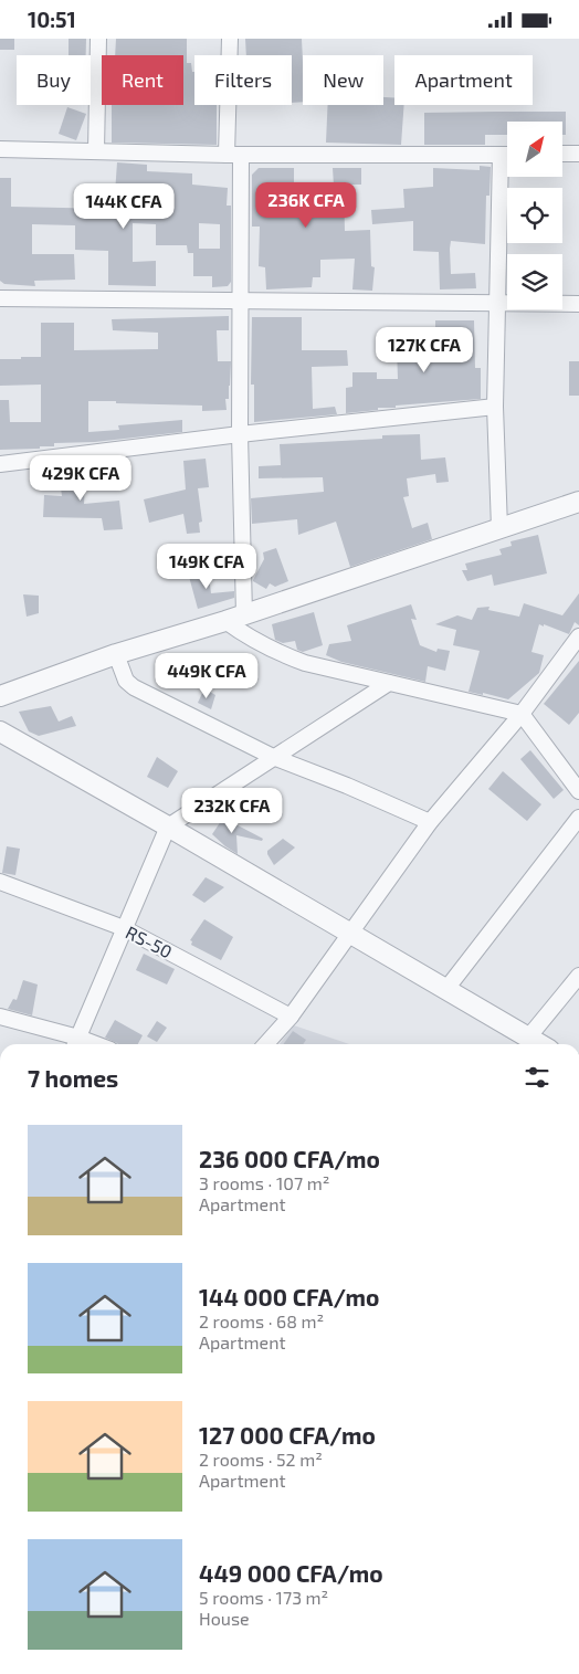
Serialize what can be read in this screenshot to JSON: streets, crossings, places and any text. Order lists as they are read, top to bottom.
{
  "streets": {
    "street": ["RS-50"]
  },
  "north": "top right",
  "page": {
    "status": "10:51",
    "chip": [
      "Buy",
      "Rent",
      "Filters",
      "New",
      "Apartment"
    ],
    "price": [
      "236K CFA",
      "144K CFA",
      "127K CFA",
      "429K CFA",
      "149K CFA",
      "449K CFA",
      "232K CFA"
    ],
    "heading": "7 homes",
    "list": [
      {
        "name": "236 000 CFA/mo",
        "note": "3 rooms · 107 m² · Apartment"
      },
      {
        "name": "144 000 CFA/mo",
        "note": "2 rooms · 68 m² · Apartment"
      },
      {
        "name": "127 000 CFA/mo",
        "note": "2 rooms · 52 m² · Apartment"
      },
      {
        "name": "449 000 CFA/mo",
        "note": "5 rooms · 173 m² · House"
      }
    ]
  }
}
